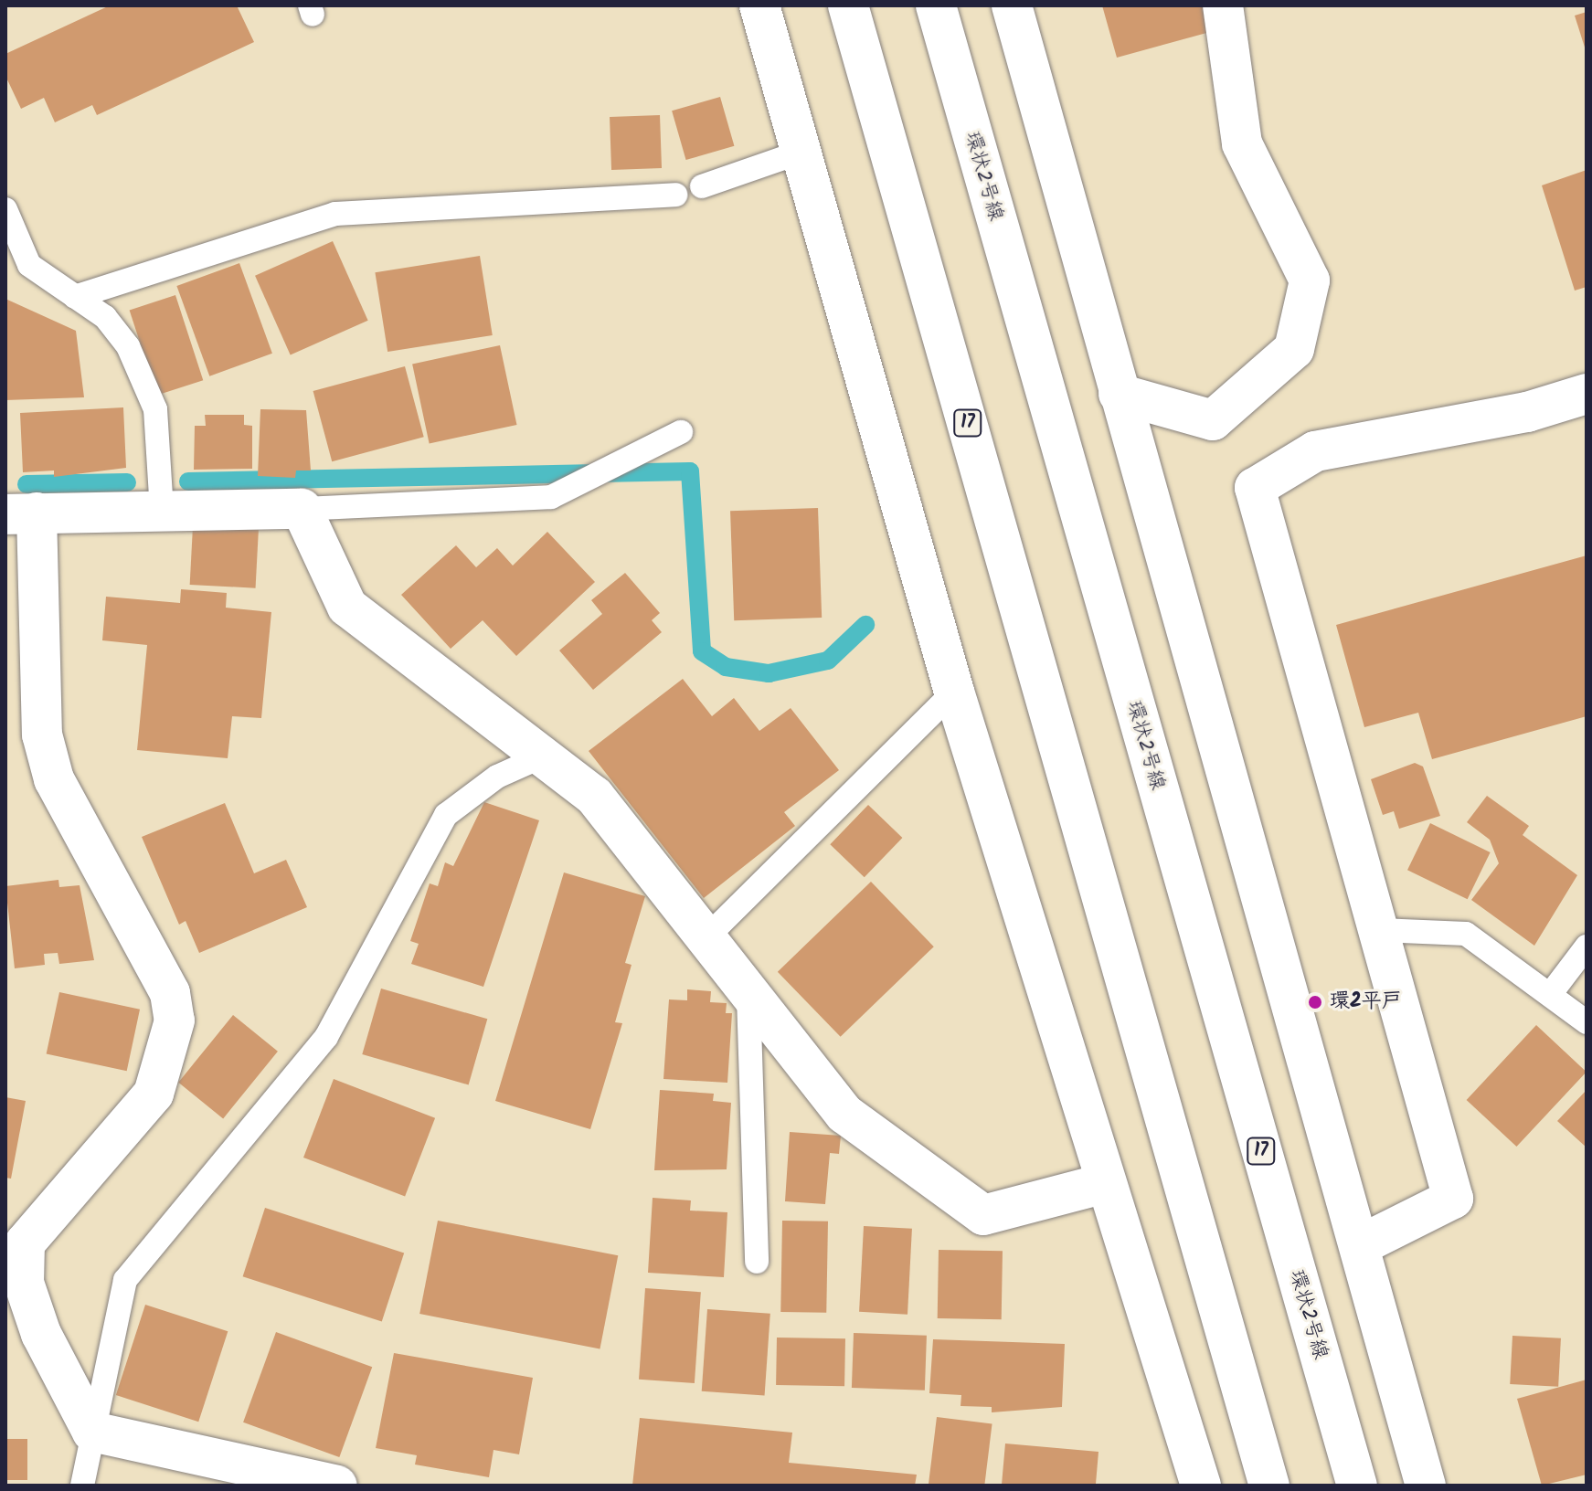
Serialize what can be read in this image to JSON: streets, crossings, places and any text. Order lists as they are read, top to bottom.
{
  "streets": {
    "main road": ["環状2号線", "17"]
  },
  "places": ["環2平戸"]
}
